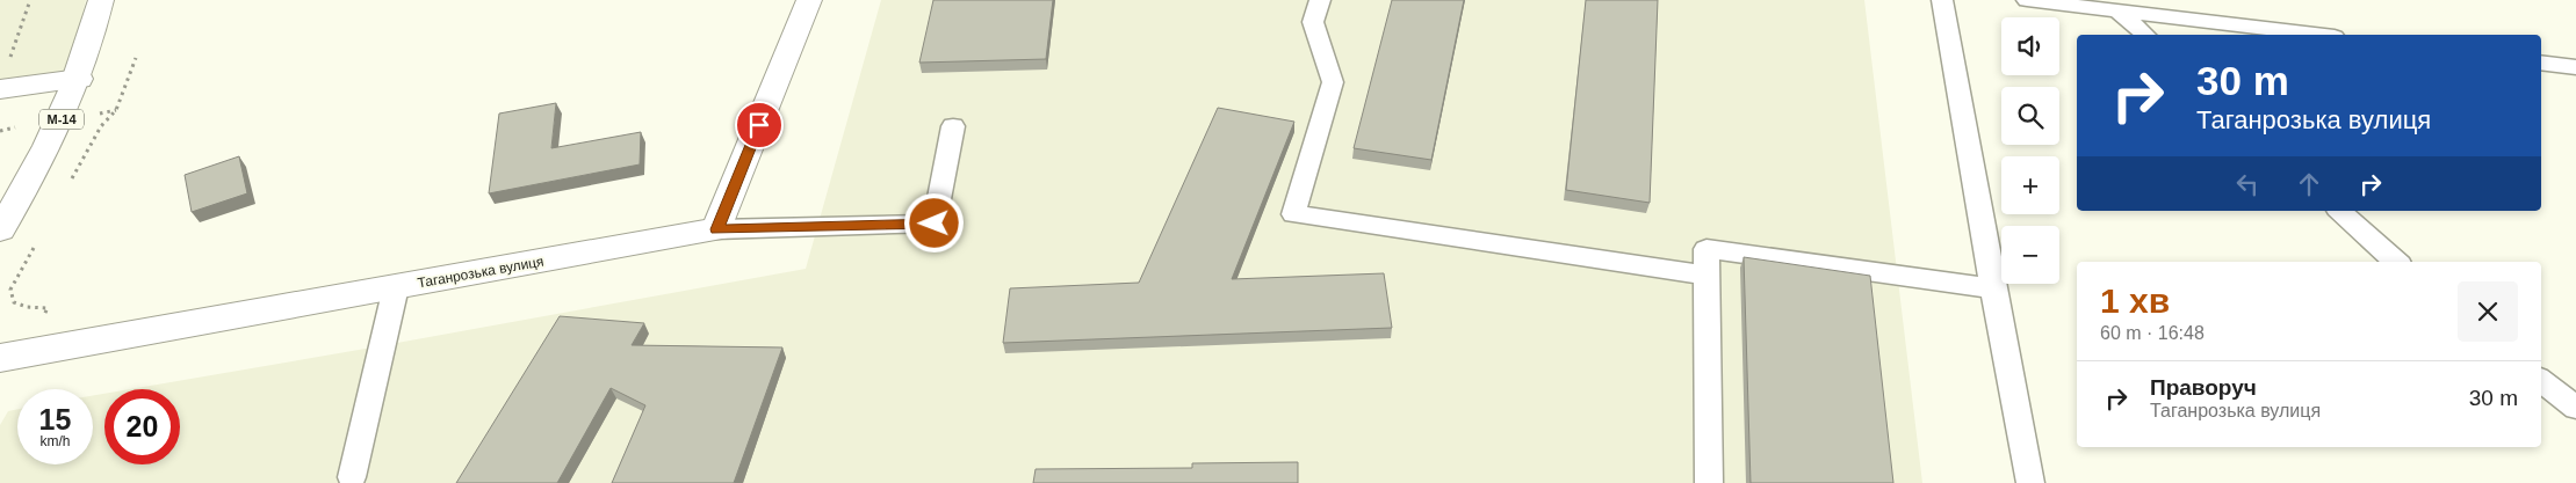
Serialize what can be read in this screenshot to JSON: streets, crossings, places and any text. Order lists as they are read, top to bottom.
{
  "streets": {
    "main road": ["М-14", "Таганрозька вулиця"]
  },
  "page": {
    "map_buttons": ["+", "−"],
    "turn": ["30 m", "Таганрозька вулиця"],
    "heading": ["1 хв", "60 m · 16:48"],
    "list": [
      {
        "name": "Праворуч",
        "note": "Таганрозька вулиця",
        "value": "30 m"
      }
    ],
    "speed": "15 km/h",
    "limit": "20"
  }
}
